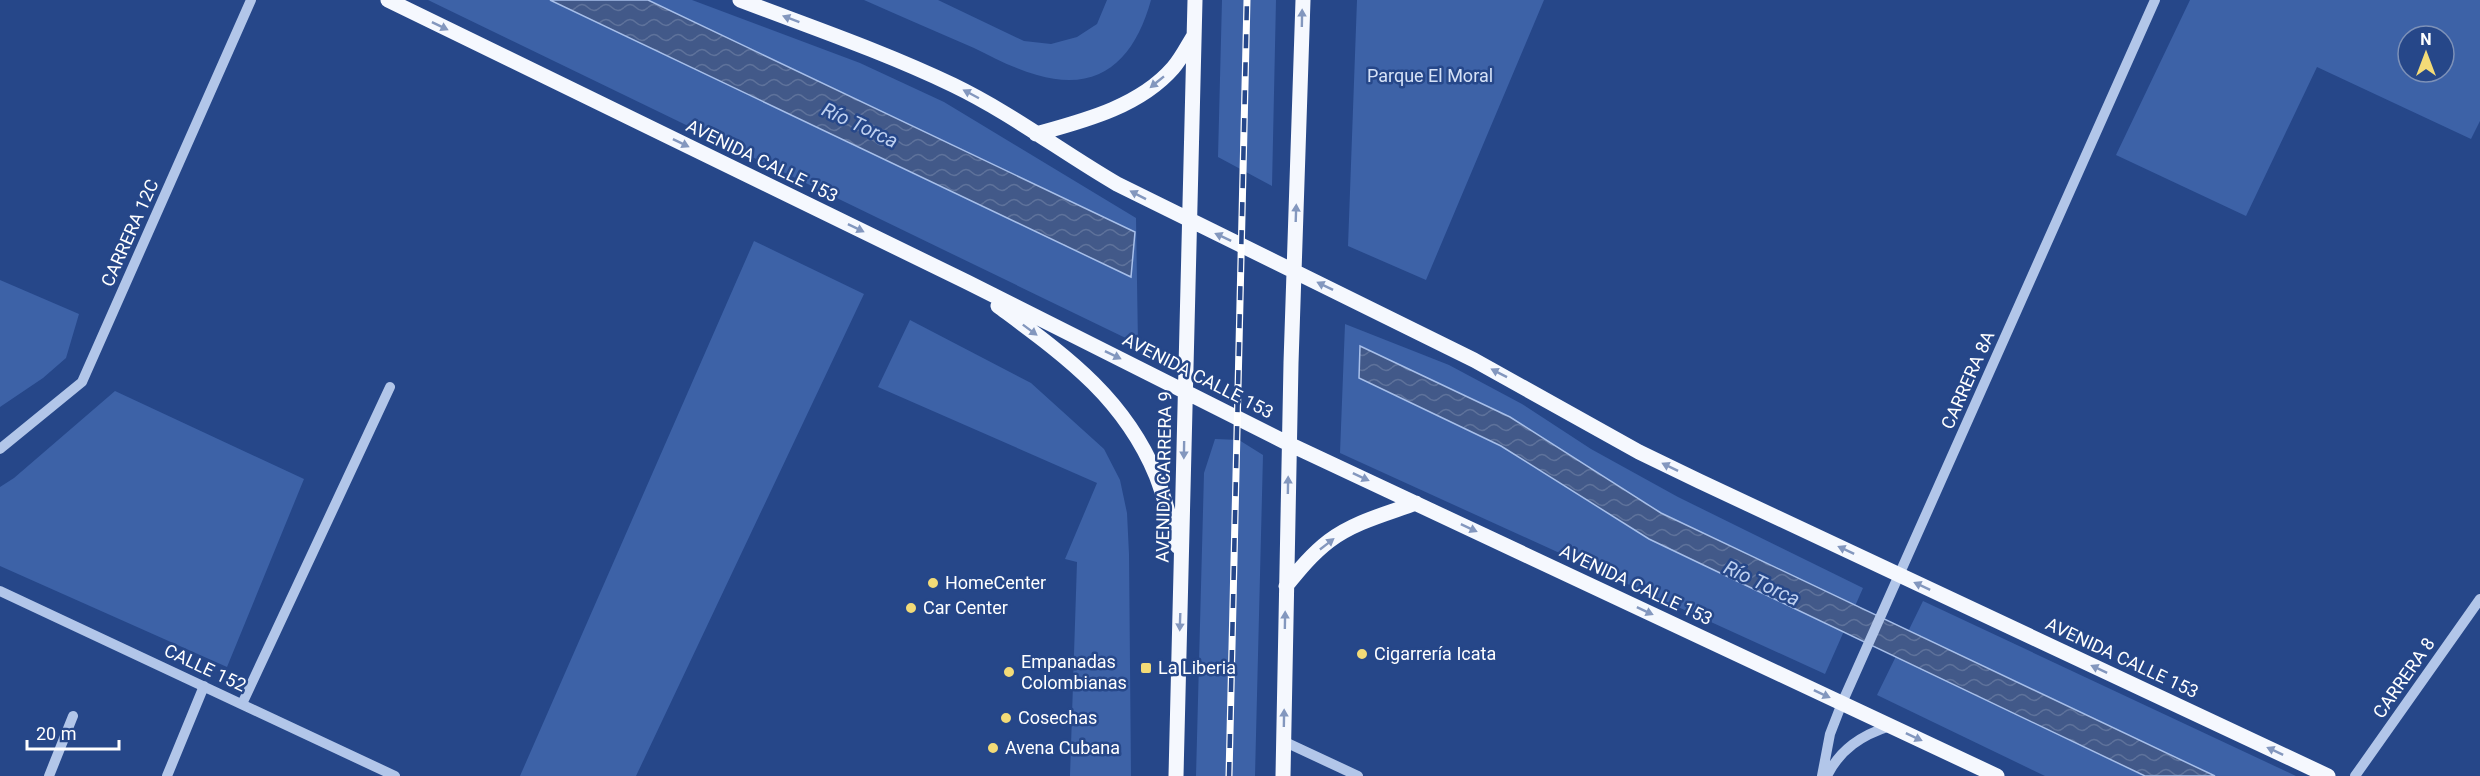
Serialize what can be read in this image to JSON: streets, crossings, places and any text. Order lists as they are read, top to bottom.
{
  "streets": {
    "main road": ["AVENIDA CALLE 153", "AVENIDA CARRERA 9"],
    "street": [
      "CARRERA 12C",
      "CARRERA 8A",
      "CALLE 152",
      "CARRERA 8"
    ]
  },
  "crossings": [
    ["AVENIDA CALLE 153", "CARRERA 8A"],
    ["AVENIDA CALLE 153", "AVENIDA CARRERA 9"]
  ],
  "water": ["Río Torca"],
  "parks": ["Parque El Moral"],
  "places": {
    "other": [
      "HomeCenter",
      "Car Center",
      "Cigarrería Icata",
      "Empanadas Colombianas",
      "Cosechas",
      "Avena Cubana"
    ],
    "transit": ["La Liberia"]
  },
  "scale_bar": "20 m",
  "north": "top"
}
